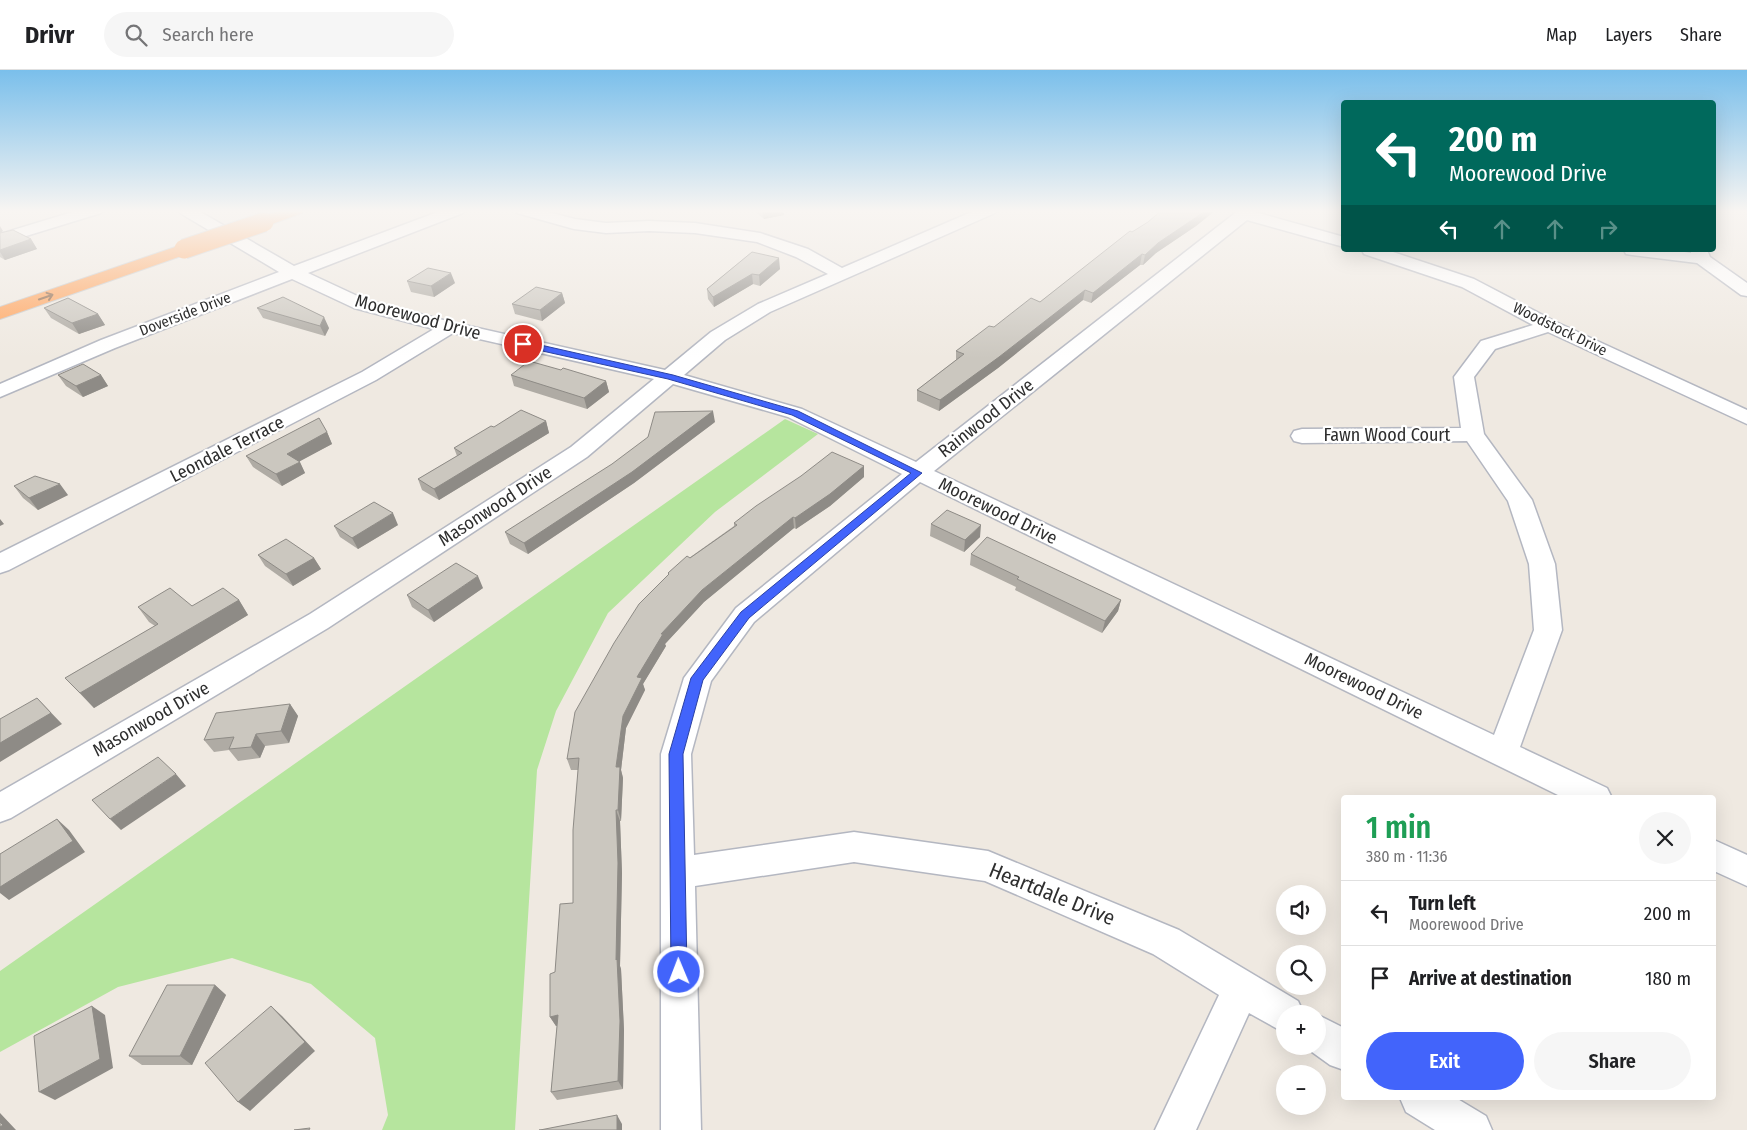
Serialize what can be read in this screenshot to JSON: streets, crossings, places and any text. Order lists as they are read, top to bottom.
{
  "streets": {
    "street": [
      "Doverside Drive",
      "Moorewood Drive",
      "Woodstock Drive",
      "Rainwood Drive",
      "Fawn Wood Court",
      "Leondale Terrace",
      "Masonwood Drive",
      "Heartdale Drive"
    ]
  },
  "crossings": [
    ["Doverside Drive", "Moorewood Drive"],
    ["Moorewood Drive", "Rainwood Drive"],
    ["Moorewood Drive", "Leondale Terrace"],
    ["Moorewood Drive", "Masonwood Drive"],
    ["Rainwood Drive", "Heartdale Drive"]
  ],
  "page": {
    "header": "Drivr",
    "search": "Search here",
    "nav": ["Map", "Layers", "Share"],
    "turn": ["200 m", "Moorewood Drive"],
    "heading": ["1 min", "380 m · 11:36"],
    "list": [
      {
        "name": "Turn left",
        "note": "Moorewood Drive",
        "value": "200 m"
      },
      {
        "name": "Arrive at destination",
        "value": "180 m"
      }
    ],
    "map_buttons": ["+", "−"],
    "buttons": ["Exit", "Share"]
  }
}
